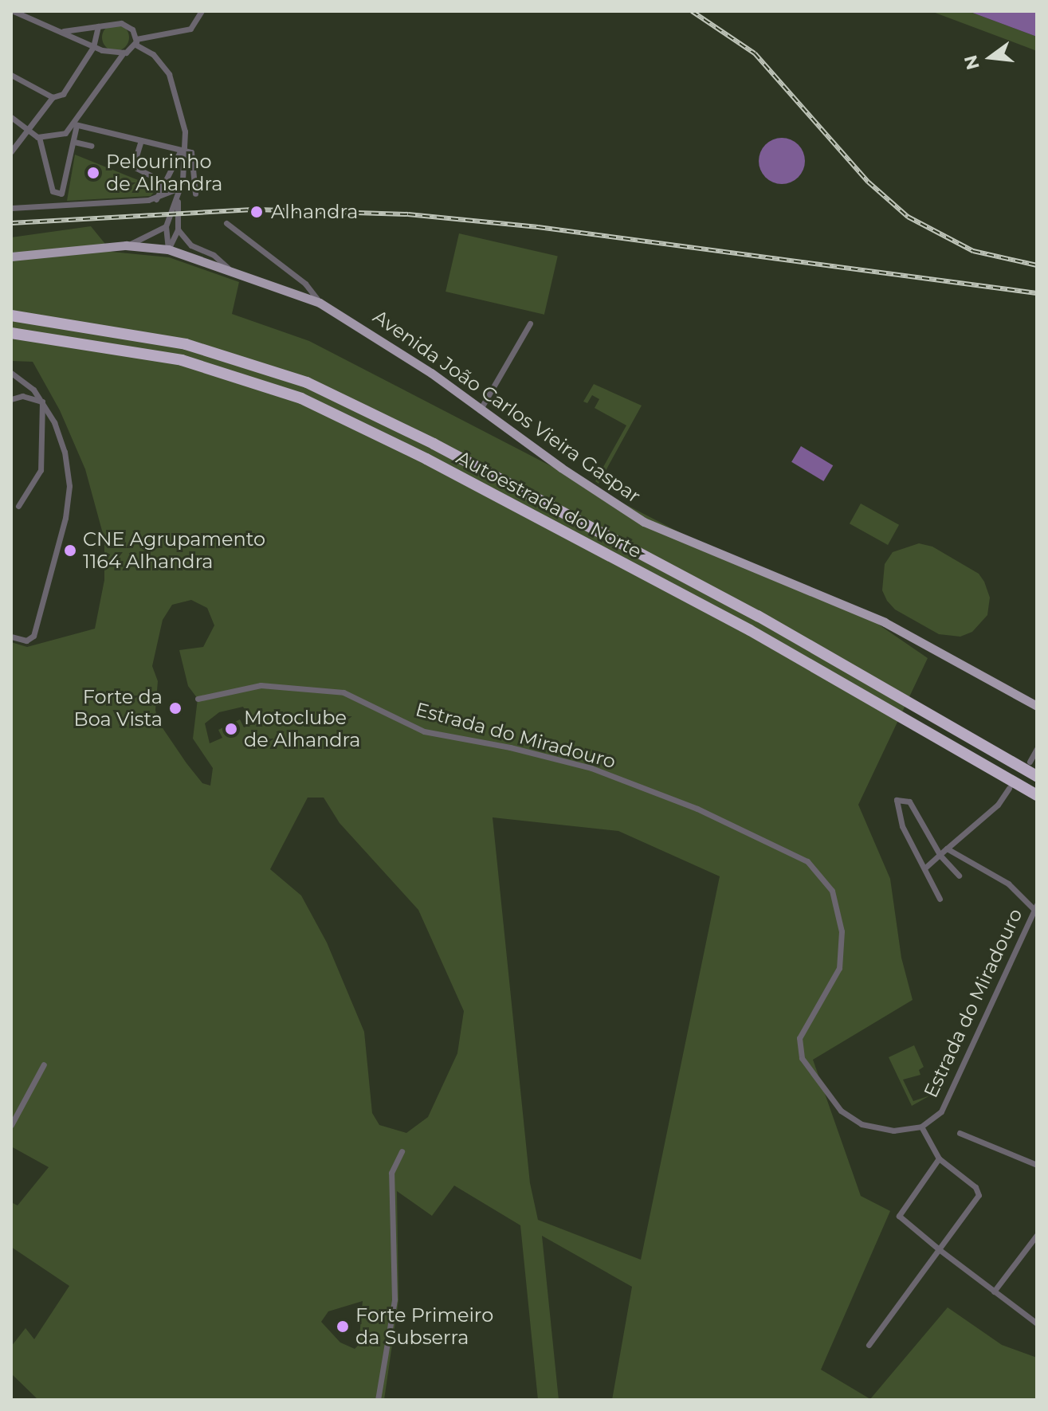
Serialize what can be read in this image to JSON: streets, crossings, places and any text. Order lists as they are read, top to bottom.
{
  "streets": {
    "highway": ["Autoestrada do Norte"],
    "main road": ["Avenida João Carlos Vieira Gaspar"],
    "street": ["Estrada do Miradouro"]
  },
  "places": [
    "Pelourinho de Alhandra",
    "Alhandra",
    "CNE Agrupamento 1164 Alhandra",
    "Forte da Boa Vista",
    "Motoclube de Alhandra",
    "Forte Primeiro da Subserra"
  ],
  "north": "left"
}
